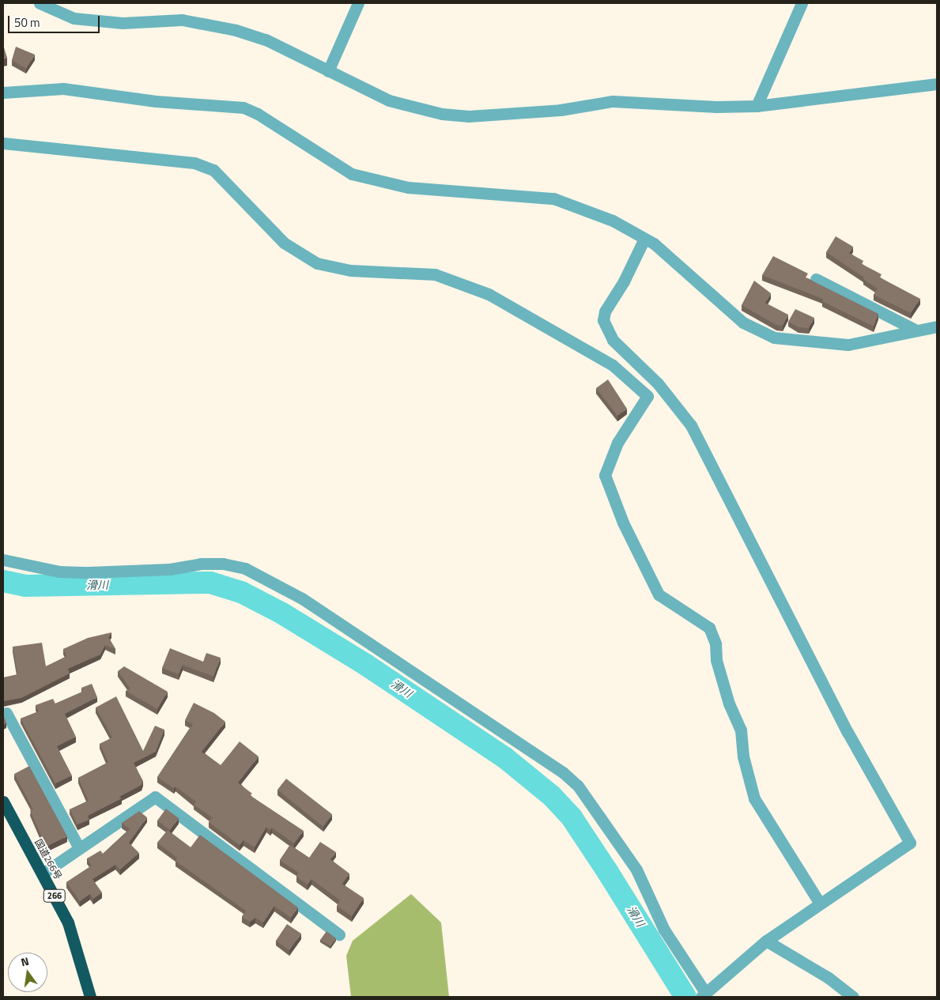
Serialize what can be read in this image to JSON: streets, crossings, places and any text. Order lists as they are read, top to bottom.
{
  "streets": {
    "highway": ["国道266号", "266"]
  },
  "water": ["滑川"],
  "scale_bar": "50 m",
  "north": "top"
}
